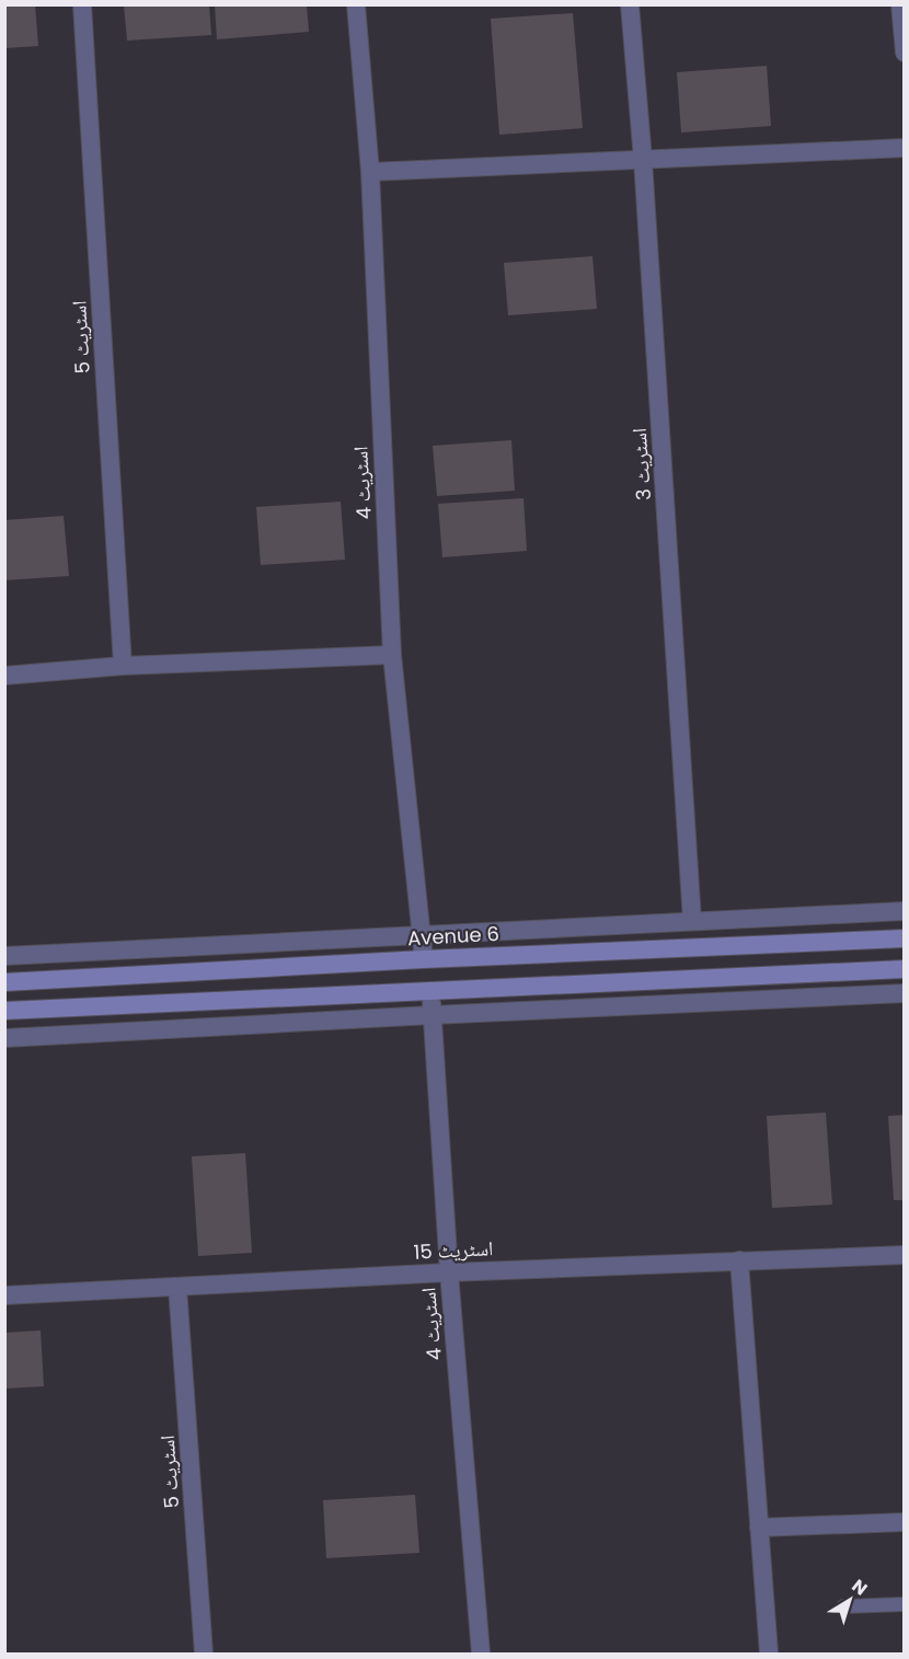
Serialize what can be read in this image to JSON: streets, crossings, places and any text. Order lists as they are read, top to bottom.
{
  "streets": {
    "main road": ["Avenue 6"],
    "street": [
      "اسٹریٹ 5",
      "اسٹریٹ 3",
      "اسٹریٹ 4",
      "اسٹریٹ 15"
    ]
  },
  "crossings": [
    ["اسٹریٹ 5", "اسٹریٹ 15"],
    ["اسٹریٹ 4", "Avenue 6"],
    ["اسٹریٹ 4", "اسٹریٹ 15"]
  ],
  "north": "top right"
}
